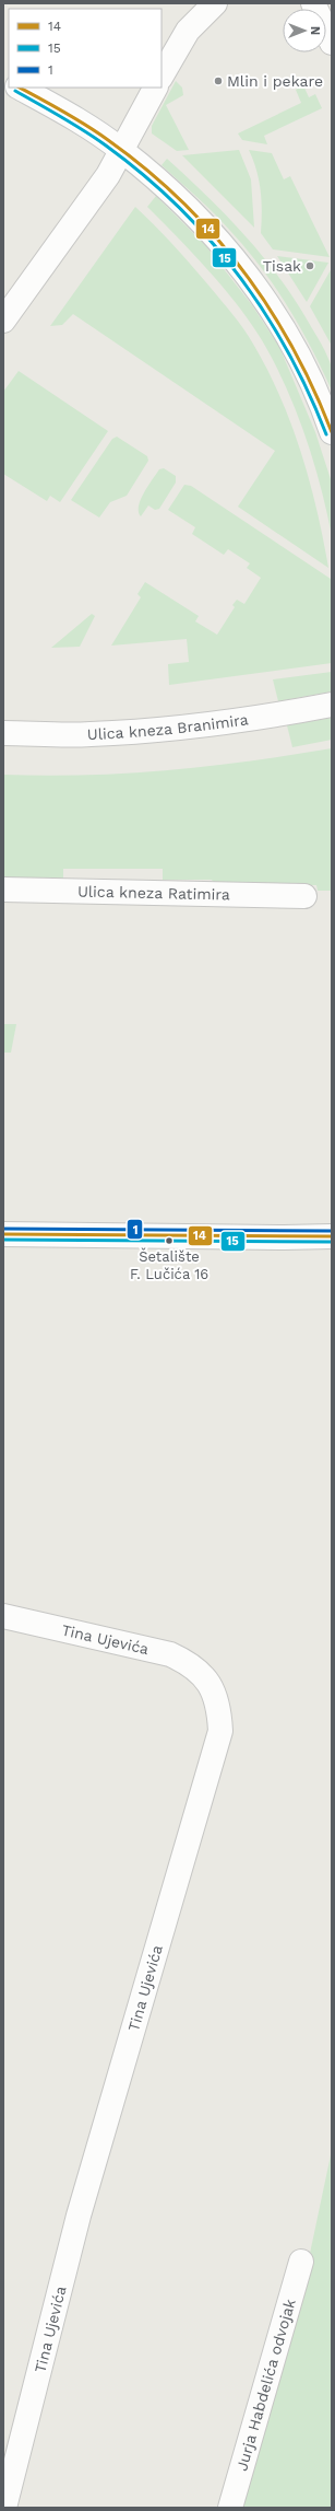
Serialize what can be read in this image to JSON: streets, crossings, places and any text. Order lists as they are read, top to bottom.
{
  "streets": {
    "street": [
      "Ulica kneza Branimira",
      "Ulica kneza Ratimira",
      "Tina Ujevića",
      "Jurja Habdelića odvojak"
    ]
  },
  "places": ["Mlin i pekare", "Tisak", "Šetalište F. Lučića 16"],
  "lines": ["transit line 14", "transit line 15", "transit line 1"],
  "legend": ["14", "15", "1"],
  "north": "right"
}
